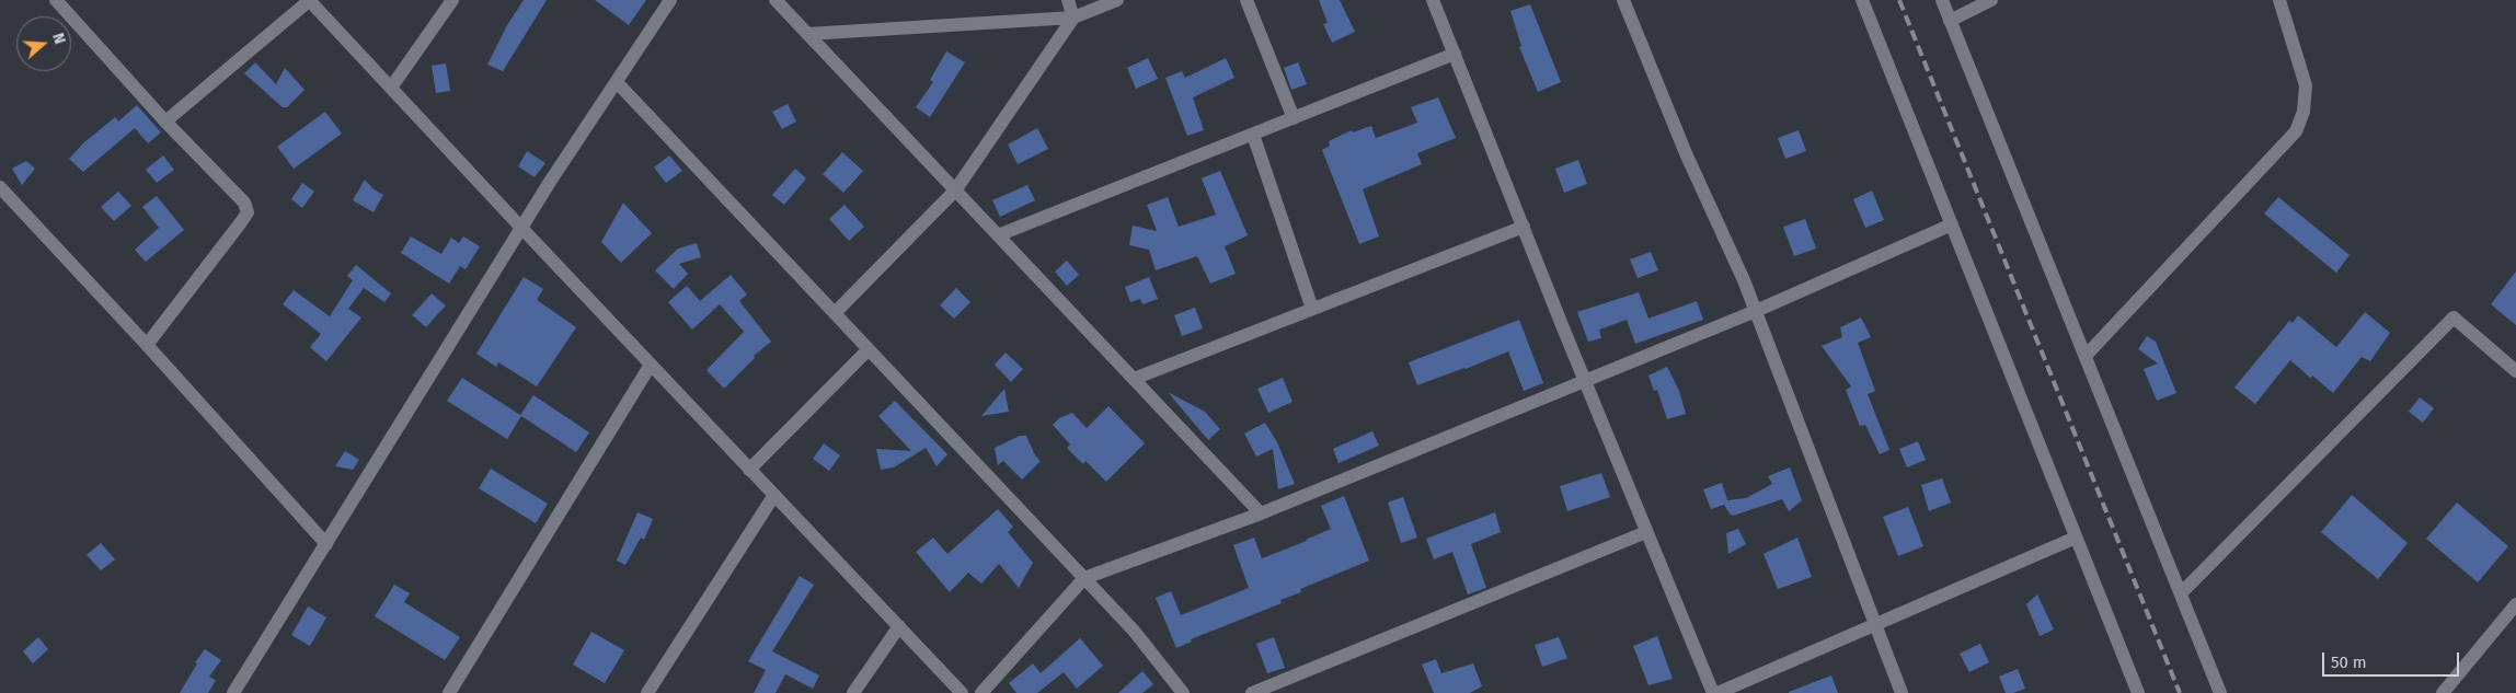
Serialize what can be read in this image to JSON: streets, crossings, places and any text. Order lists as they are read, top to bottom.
{
  "scale_bar": "50 m",
  "north": "right"
}
